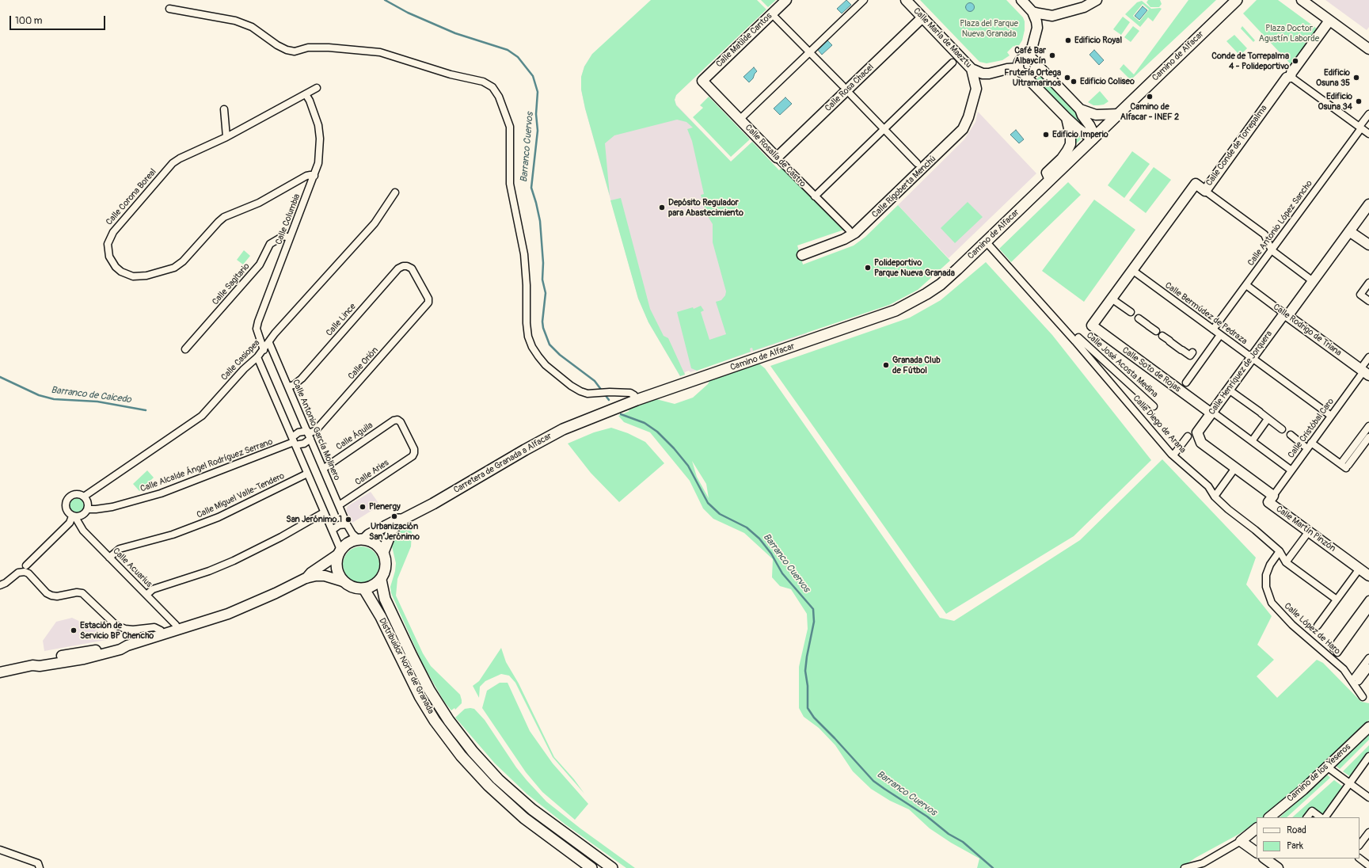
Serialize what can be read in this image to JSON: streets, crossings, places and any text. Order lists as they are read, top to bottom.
{
  "streets": {
    "main road": ["Camino de Alfacar", "Carretera de Granada a Alfacar", "Distribuidor Norte de Granada"],
    "street": [
      "Calle María de Maeztu",
      "Calle Matilde Cantos",
      "Calle Rosa Chacel",
      "Calle Conde de Torrepalma",
      "Calle Rosalía de Castro",
      "Calle Rigoberta Menchú",
      "Calle Corona Boreal",
      "Calle Columbia",
      "Calle Antonio López Sancho",
      "Calle Sagitario",
      "Calle Bermúdez de Pedraza",
      "Calle Lince",
      "Calle Rodrigo de Triana",
      "Calle Casiopea",
      "Calle Orión",
      "Calle José Acosta Medina",
      "Calle Soto de Rojas",
      "Calle Henríquez de Jorquera",
      "Calle Diego de Arana",
      "Calle Cristóbal Caro",
      "Calle Antonio García Molinero",
      "Calle Águila",
      "Calle Alcalde Ángel Rodríguez Serrano",
      "Calle Aries",
      "Calle Miguel Valle-Tendero",
      "Calle Martín Pinzón",
      "Calle Acuarius",
      "Calle López de Haro",
      "Camino de los Yeseros"
    ]
  },
  "crossings": [
    ["Calle María de Maeztu", "Calle Rosa Chacel"],
    ["Calle María de Maeztu", "Calle Rigoberta Menchú"],
    ["Calle Matilde Cantos", "Calle Rosalía de Castro"],
    ["Camino de Alfacar", "Calle Diego de Arana"],
    ["Camino de Alfacar", "Carretera de Granada a Alfacar"],
    ["Calle Rosa Chacel", "Calle Rosalía de Castro"],
    ["Calle Conde de Torrepalma", "Calle Bermúdez de Pedraza"],
    ["Calle Conde de Torrepalma", "Calle Soto de Rojas"],
    ["Calle Corona Boreal", "Calle Columbia"],
    ["Calle Columbia", "Calle Sagitario"],
    ["Calle Columbia", "Calle Casiopea"],
    ["Calle Antonio López Sancho", "Calle Bermúdez de Pedraza"],
    ["Calle Antonio López Sancho", "Calle Rodrigo de Triana"],
    ["Calle Bermúdez de Pedraza", "Calle Henríquez de Jorquera"],
    ["Calle Bermúdez de Pedraza", "Calle Cristóbal Caro"],
    ["Calle Lince", "Calle Orión"],
    ["Calle Lince", "Calle Antonio García Molinero"],
    ["Calle Rodrigo de Triana", "Calle Henríquez de Jorquera"],
    ["Calle Rodrigo de Triana", "Calle Cristóbal Caro"],
    ["Calle Casiopea", "Calle Antonio García Molinero"],
    ["Calle Casiopea", "Calle Alcalde Ángel Rodríguez Serrano"],
    ["Calle Casiopea", "Calle Acuarius"],
    ["Calle Orión", "Calle Antonio García Molinero"],
    ["Calle Soto de Rojas", "Calle Henríquez de Jorquera"],
    ["Calle Soto de Rojas", "Calle Cristóbal Caro"],
    ["Calle Henríquez de Jorquera", "Calle Martín Pinzón"],
    ["Calle Diego de Arana", "Calle López de Haro"],
    ["Calle Cristóbal Caro", "Calle Martín Pinzón"],
    ["Calle Antonio García Molinero", "Calle Águila"],
    ["Calle Antonio García Molinero", "Carretera de Granada a Alfacar"],
    ["Calle Antonio García Molinero", "Calle Aries"],
    ["Calle Antonio García Molinero", "Distribuidor Norte de Granada"],
    ["Calle Águila", "Calle Aries"],
    ["Carretera de Granada a Alfacar", "Distribuidor Norte de Granada"],
    ["Calle Alcalde Ángel Rodríguez Serrano", "Calle Acuarius"],
    ["Calle Miguel Valle-Tendero", "Calle Acuarius"]
  ],
  "water": ["Barranco Cuervos", "Barranco de Caicedo"],
  "parks": ["Plaza del Parque Nueva Granada", "Plaza Doctor Agustín Laborde"],
  "places": [
    "Edificio Royal",
    "Café Bar Albaycín",
    "Conde de Torrepalma 4 - Polideportivo",
    "Frutería Ortega Ultramarinos",
    "Edificio Osuna 35",
    "Edificio Coliseo",
    "Camino de Alfacar - INEF 2",
    "Edificio Osuna 34",
    "Edificio Imperio",
    "Depósito Regulador para Abastecimiento",
    "Polideportivo Parque Nueva Granada",
    "Granada Club de Fútbol",
    "Plenergy",
    "Urbanización San Jerónimo",
    "San Jerónimo 1",
    "Estación de Servicio BP Chencho"
  ],
  "legend": ["Road", "Park"],
  "scale_bar": "100 m"
}
